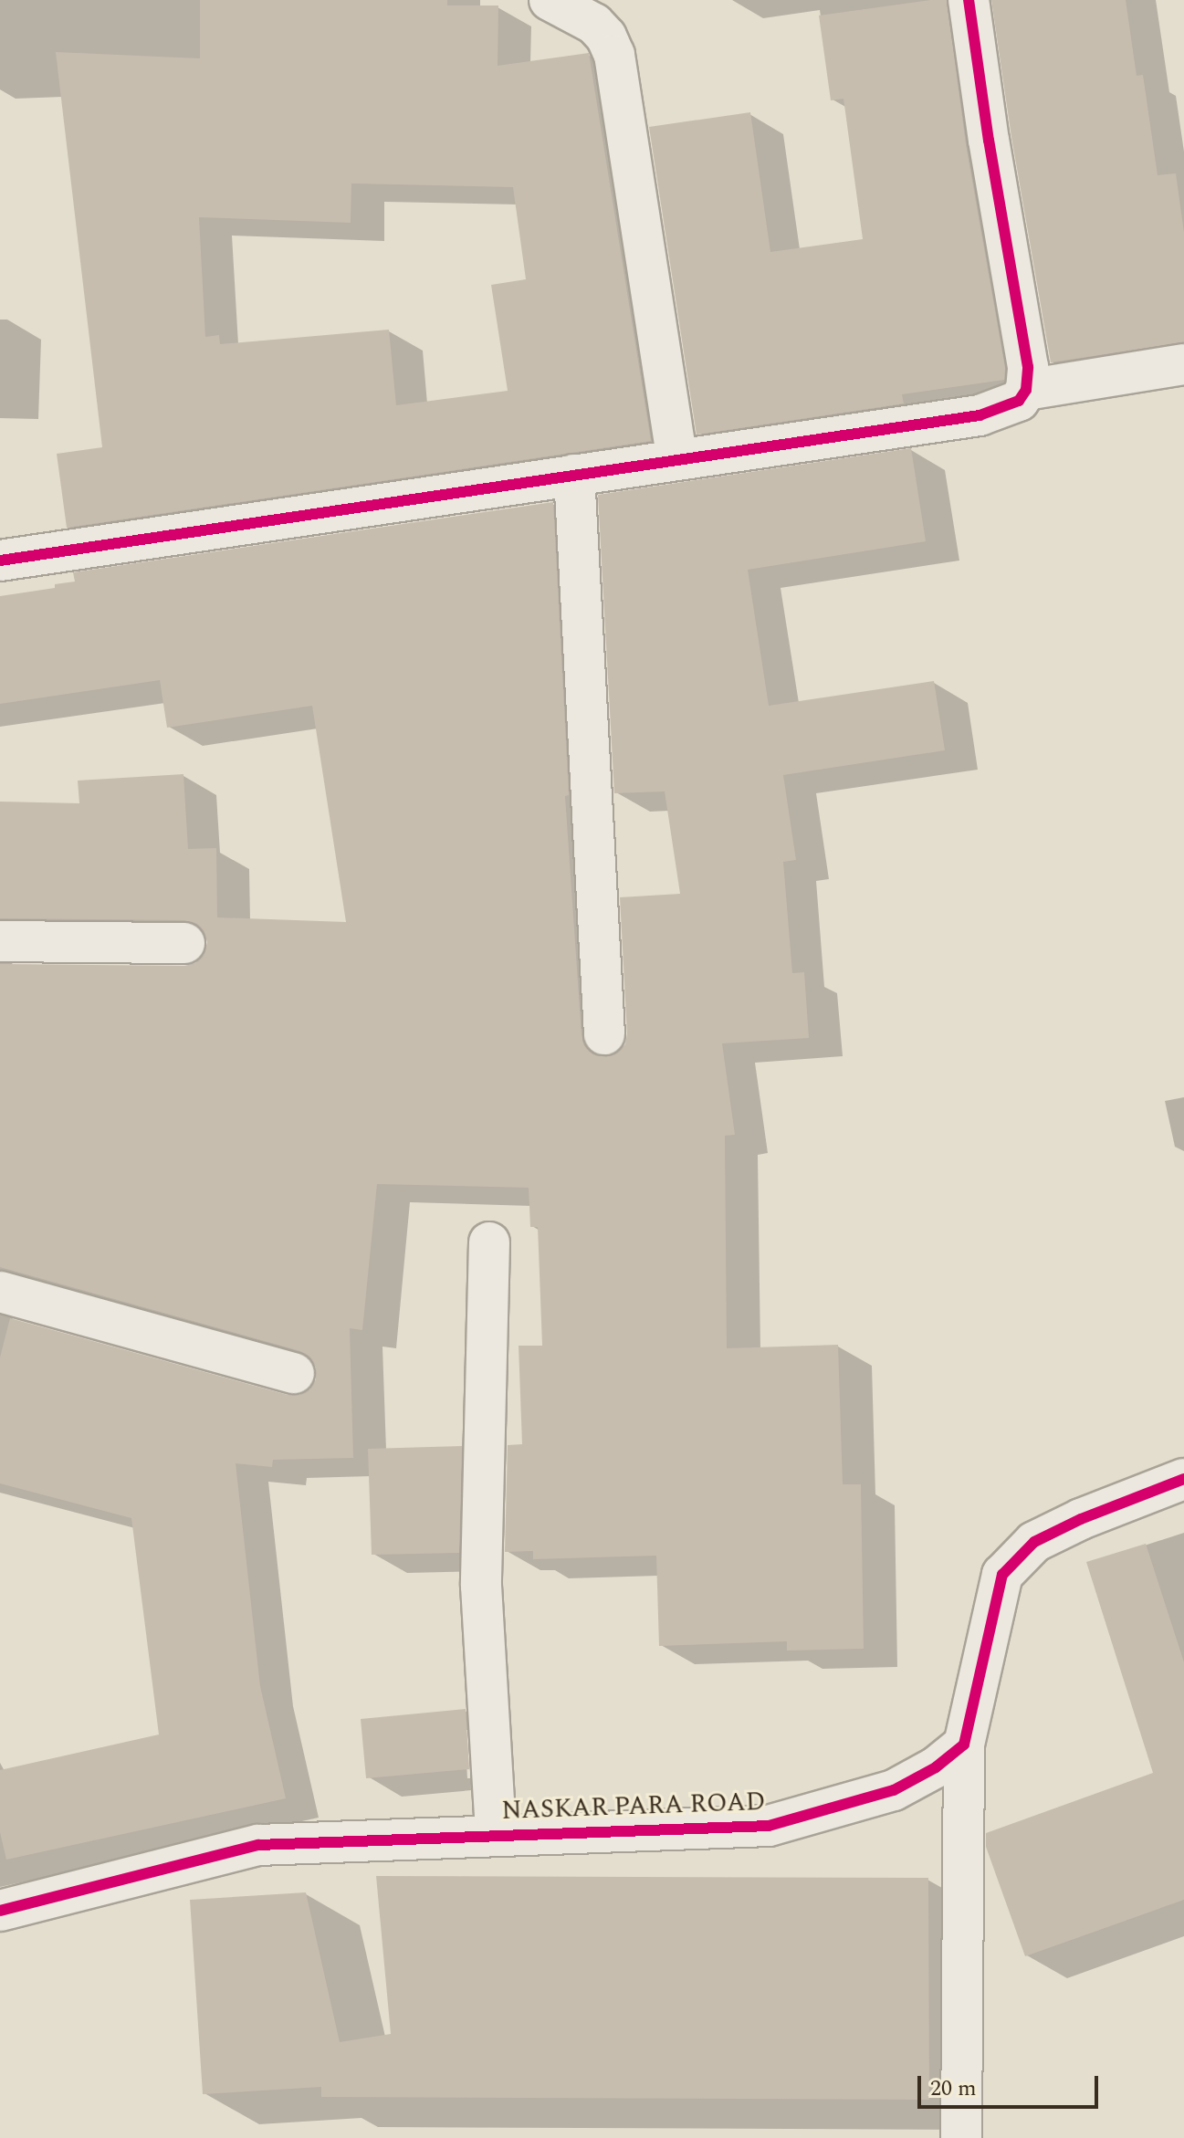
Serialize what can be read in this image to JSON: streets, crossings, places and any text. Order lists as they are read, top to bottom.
{
  "streets": {
    "street": ["NASKAR PARA ROAD"]
  },
  "scale_bar": "20 m"
}
